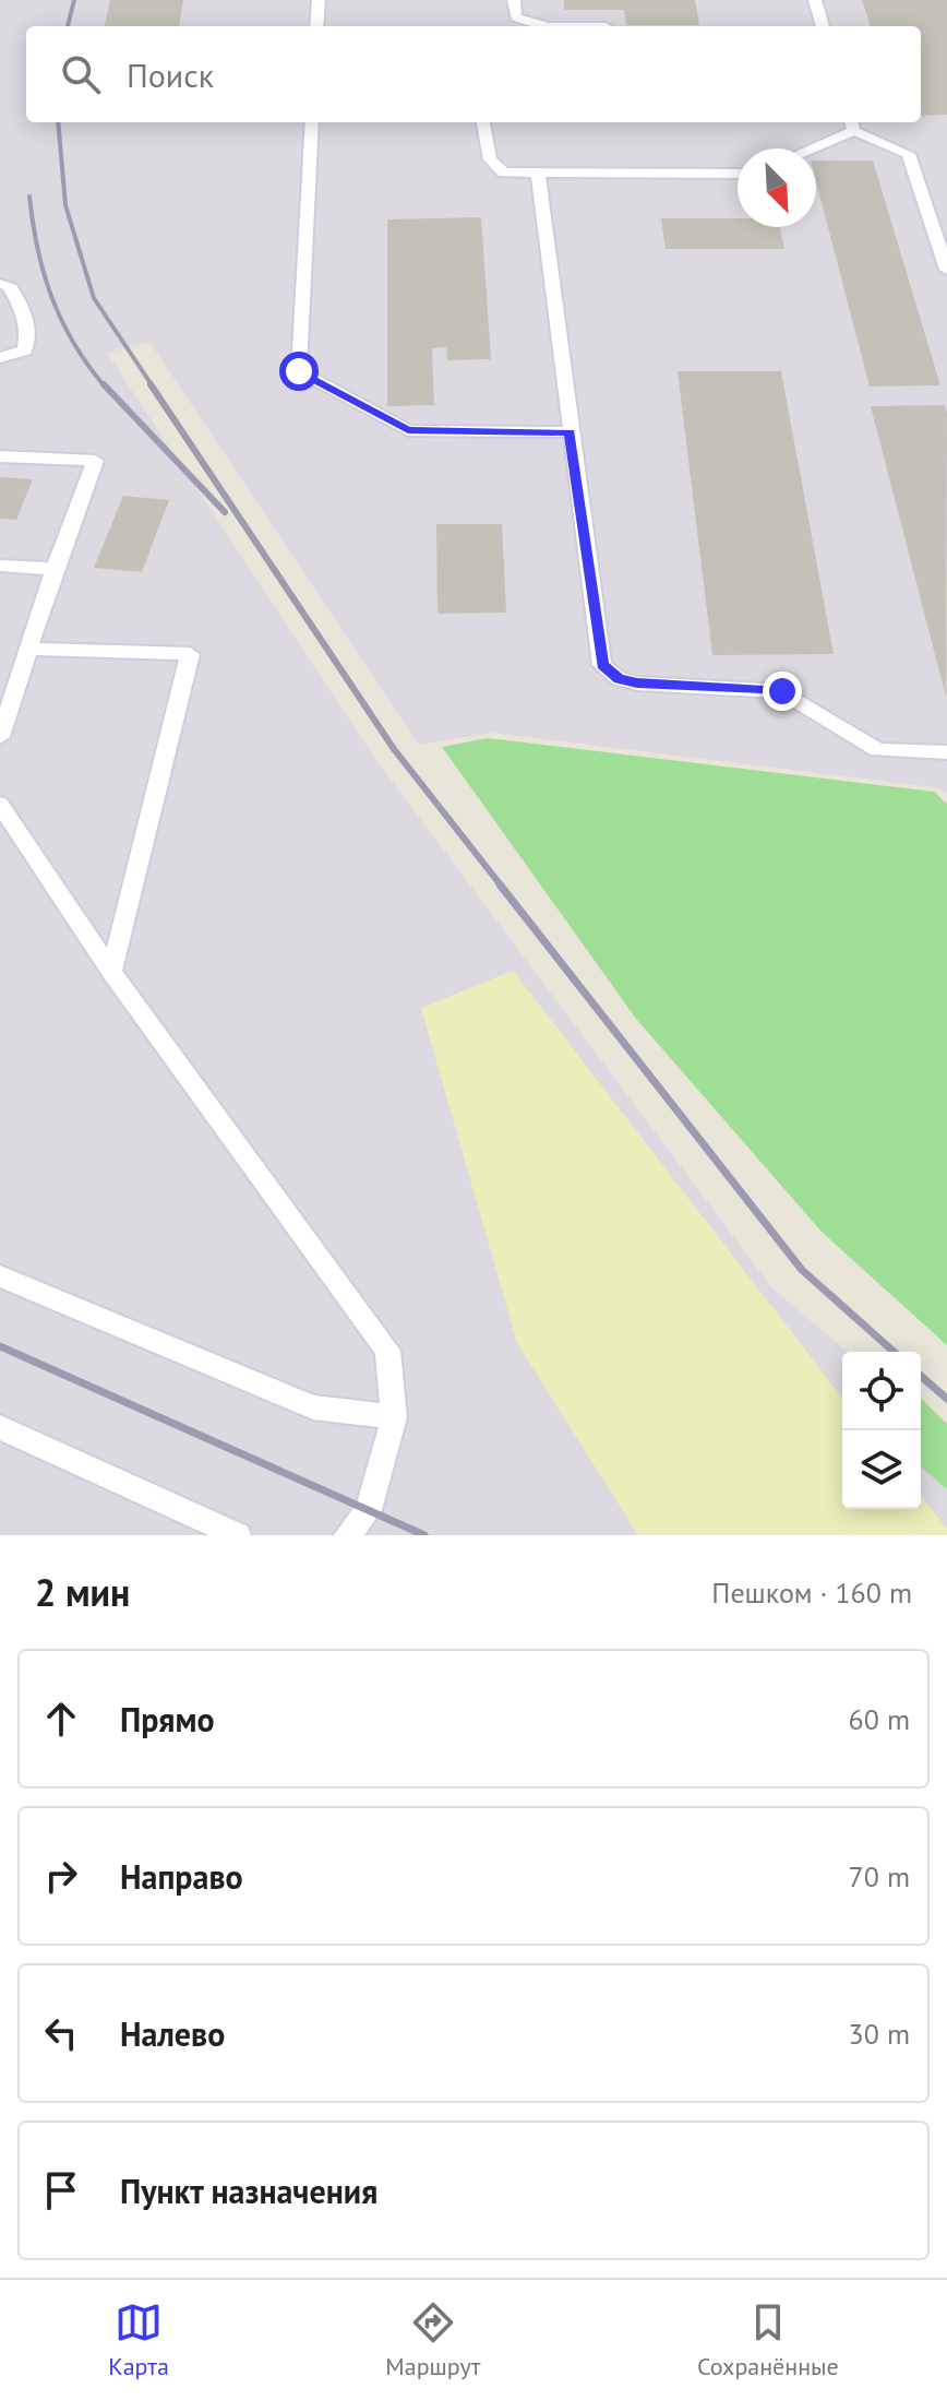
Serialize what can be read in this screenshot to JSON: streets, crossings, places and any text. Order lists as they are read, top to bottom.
{
  "north": "bottom right",
  "page": {
    "search": "Поиск",
    "heading": ["2 мин", "Пешком · 160 m"],
    "list": [
      ["Прямо", "60 m"],
      ["Направо", "70 m"],
      ["Налево", "30 m"],
      "Пункт назначения"
    ],
    "nav": ["Карта", "Маршрут", "Сохранённые"]
  }
}
